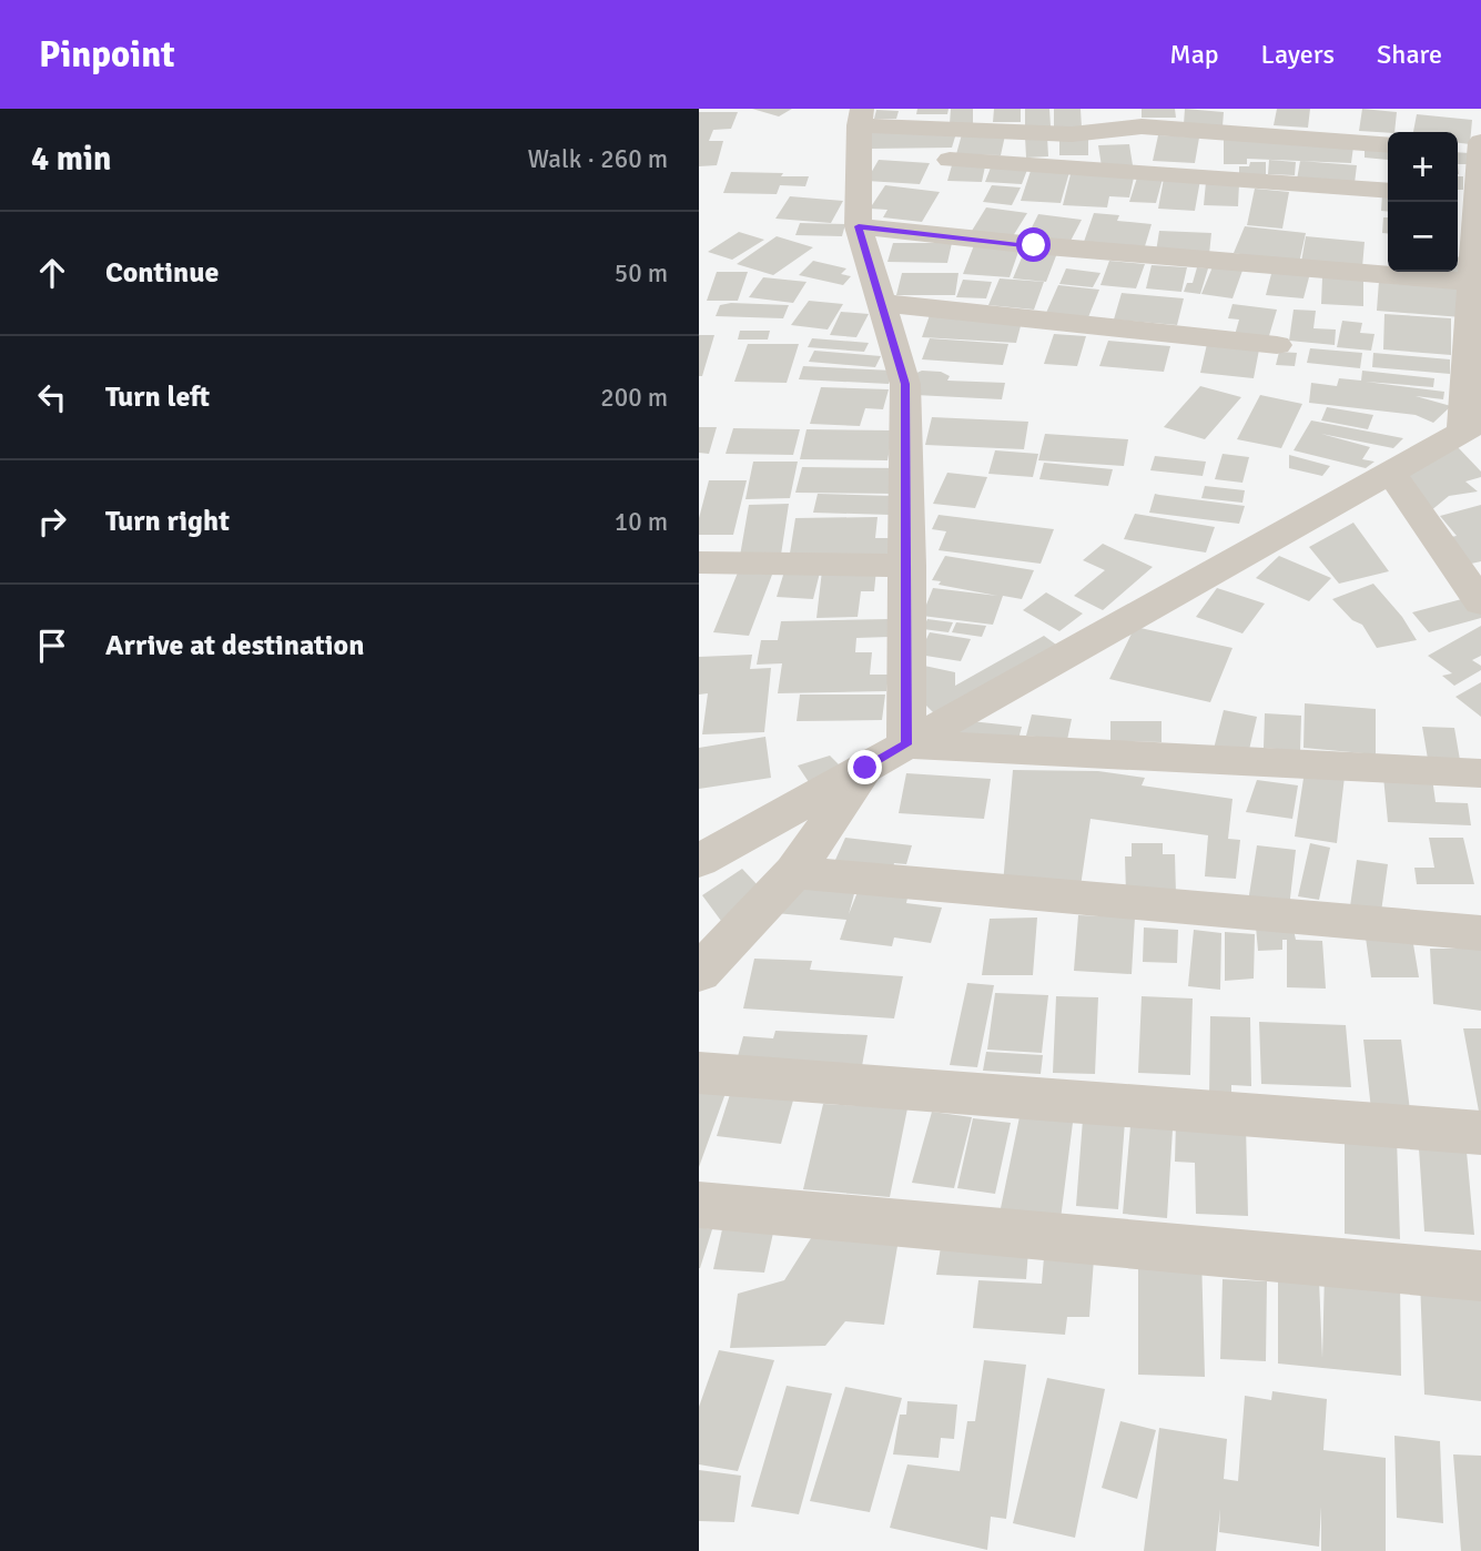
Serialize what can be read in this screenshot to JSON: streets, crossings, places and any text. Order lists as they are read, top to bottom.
{
  "page": {
    "header": "Pinpoint",
    "nav": ["Map", "Layers", "Share"],
    "heading": ["4 min", "Walk · 260 m"],
    "map_buttons": ["+", "−"],
    "list": [
      ["Continue", "50 m"],
      ["Turn left", "200 m"],
      ["Turn right", "10 m"],
      "Arrive at destination"
    ]
  }
}
